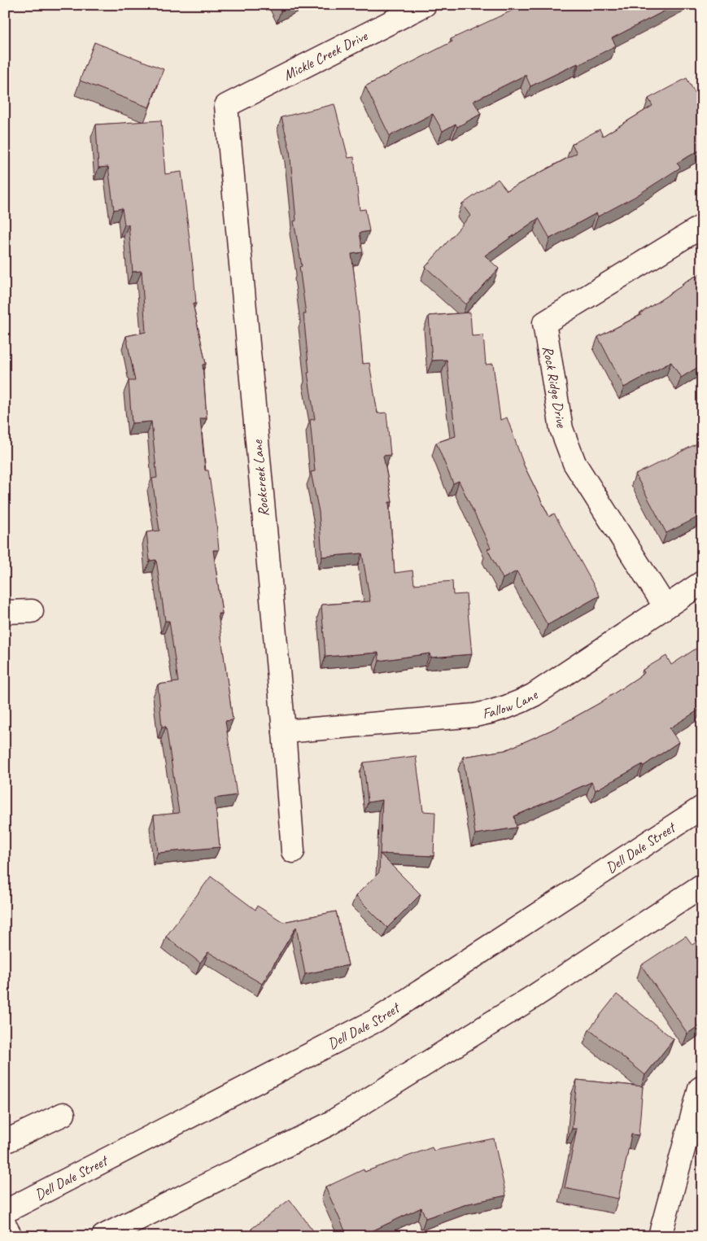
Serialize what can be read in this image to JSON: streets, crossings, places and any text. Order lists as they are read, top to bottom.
{
  "streets": {
    "street": [
      "Mickle Creek Drive",
      "Rock Ridge Drive",
      "Rockcreek Lane",
      "Fallow Lane",
      "Dell Dale Street"
    ]
  },
  "crossings": [
    ["Mickle Creek Drive", "Rockcreek Lane"],
    ["Rock Ridge Drive", "Fallow Lane"],
    ["Rockcreek Lane", "Fallow Lane"]
  ]
}
